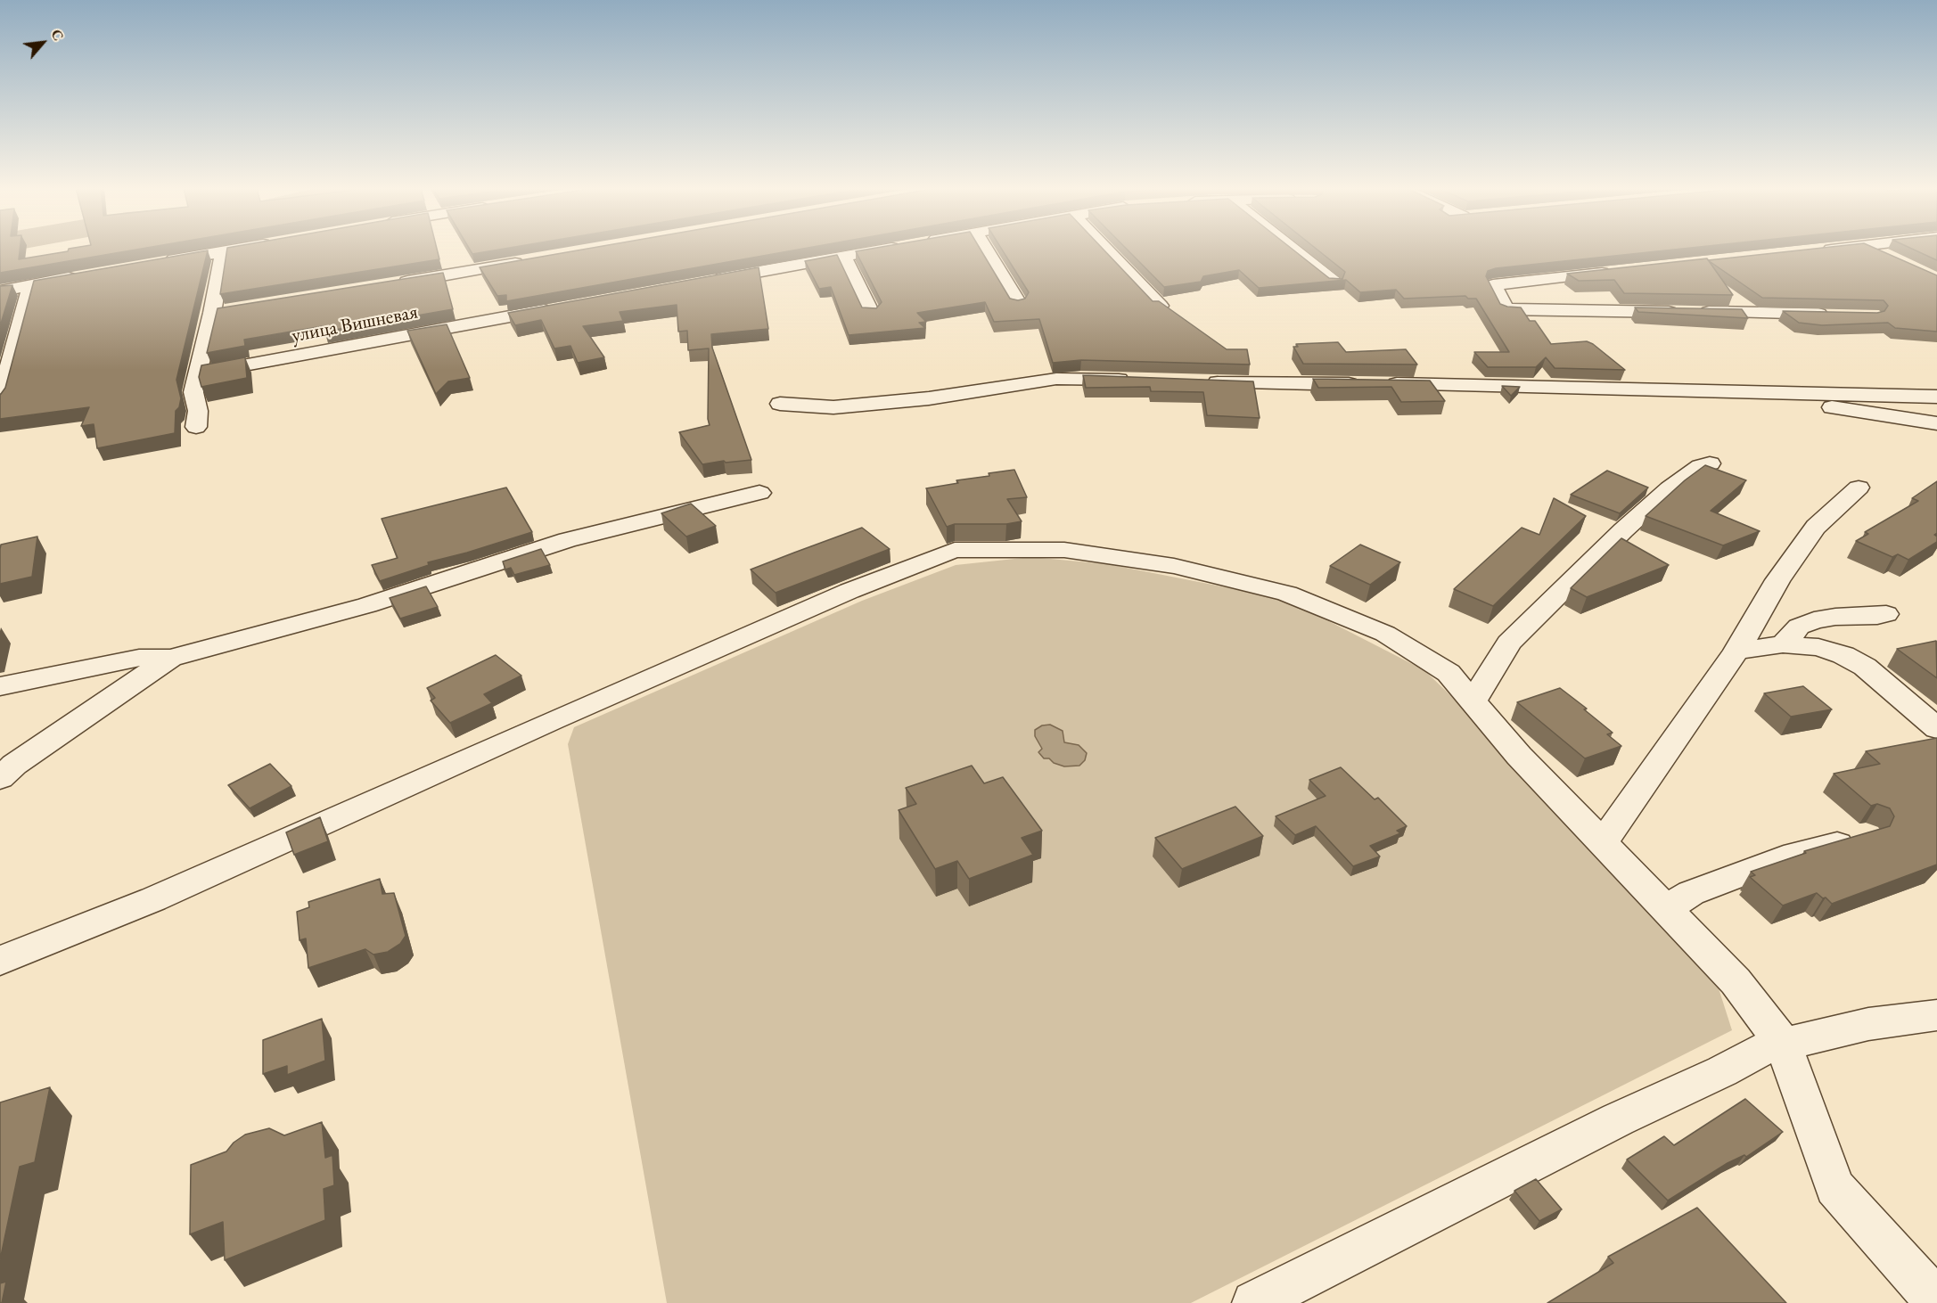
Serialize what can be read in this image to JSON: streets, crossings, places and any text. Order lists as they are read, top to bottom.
{
  "streets": {
    "street": ["улица Вишневая"]
  },
  "north": "top right"
}
